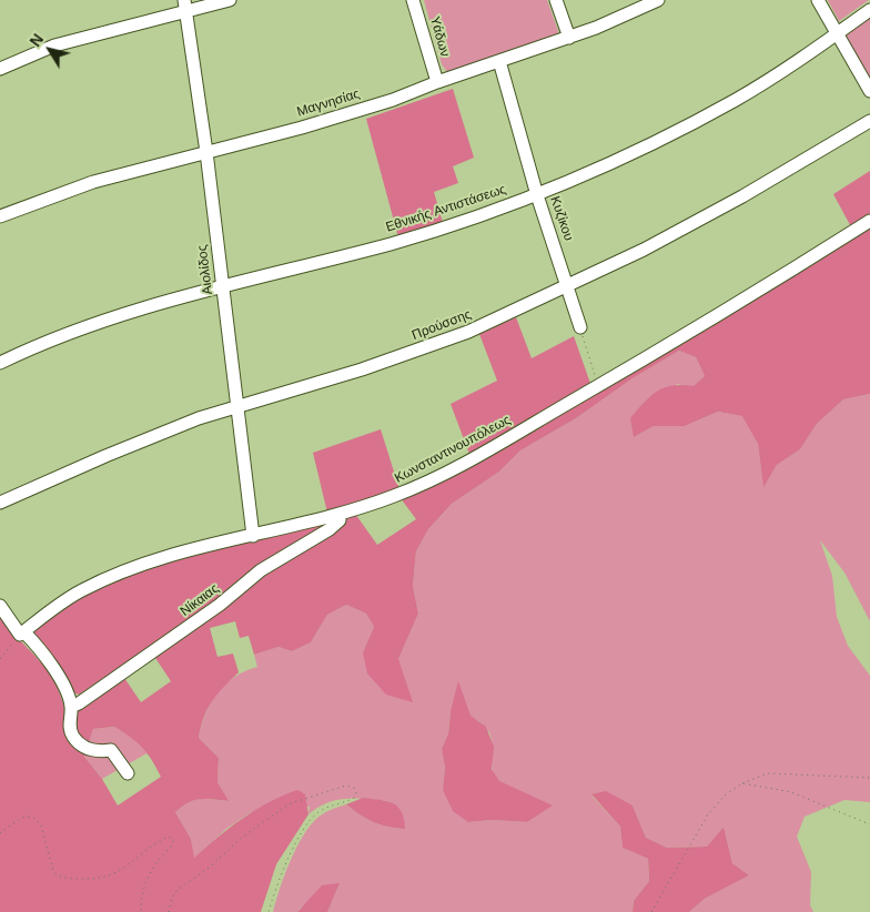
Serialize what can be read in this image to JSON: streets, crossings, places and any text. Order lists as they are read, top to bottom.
{
  "streets": {
    "street": [
      "Υάδων",
      "Μαγνησίας",
      "Εθνικής Αντιστάσεως",
      "Κυζίκου",
      "Αιολίδος",
      "Προύσσης",
      "Κωνσταντινουπόλεως",
      "Νίκαιας"
    ]
  },
  "crossings": [
    ["Υάδων", "Μαγνησίας"],
    ["Μαγνησίας", "Κυζίκου"],
    ["Μαγνησίας", "Αιολίδος"],
    ["Εθνικής Αντιστάσεως", "Κυζίκου"],
    ["Εθνικής Αντιστάσεως", "Αιολίδος"],
    ["Κυζίκου", "Προύσσης"],
    ["Αιολίδος", "Προύσσης"],
    ["Αιολίδος", "Κωνσταντινουπόλεως"],
    ["Κωνσταντινουπόλεως", "Νίκαιας"]
  ],
  "north": "top left"
}
